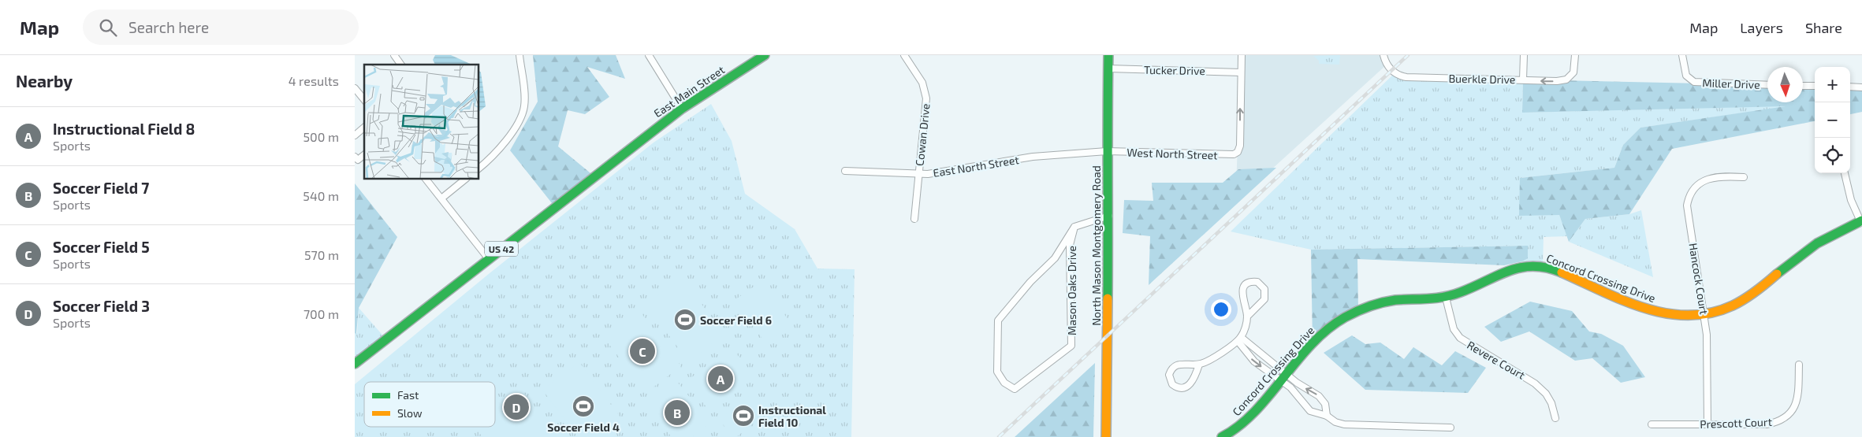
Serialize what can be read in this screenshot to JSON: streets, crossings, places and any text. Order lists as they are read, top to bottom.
{
  "streets": {
    "main road": [
      "East Main Street",
      "North Mason Montgomery Road",
      "US 42",
      "Concord Crossing Drive"
    ],
    "street": [
      "Tucker Drive",
      "Buerkle Drive",
      "Miller Drive",
      "Cowan Drive",
      "West North Street",
      "East North Street",
      "Hancock Court",
      "Mason Oaks Drive",
      "Revere Court",
      "Prescott Court"
    ]
  },
  "crossings": [
    ["Tucker Drive", "West North Street"],
    ["Tucker Drive", "North Mason Montgomery Road"],
    ["East Main Street", "US 42"],
    ["Cowan Drive", "East North Street"],
    ["West North Street", "East North Street"],
    ["West North Street", "North Mason Montgomery Road"],
    ["East North Street", "North Mason Montgomery Road"],
    ["Concord Crossing Drive", "Hancock Court"],
    ["Concord Crossing Drive", "Revere Court"],
    ["Hancock Court", "Prescott Court"]
  ],
  "places": {
    "sports": ["Soccer Field 6", "Soccer Field 4", "Instructional Field 10"]
  },
  "legend": ["Fast", "Slow"],
  "north": "bottom",
  "page": {
    "header": "Map",
    "search": "Search here",
    "nav": ["Map", "Layers", "Share"],
    "heading": ["Nearby", "4 results"],
    "map_buttons": ["+", "−"],
    "list": [
      {
        "mark": "A",
        "name": "Instructional Field 8",
        "note": "Sports",
        "value": "500 m"
      },
      {
        "mark": "B",
        "name": "Soccer Field 7",
        "note": "Sports",
        "value": "540 m"
      },
      {
        "mark": "C",
        "name": "Soccer Field 5",
        "note": "Sports",
        "value": "570 m"
      },
      {
        "mark": "D",
        "name": "Soccer Field 3",
        "note": "Sports",
        "value": "700 m"
      }
    ],
    "pins": [
      "C",
      "A",
      "D",
      "B"
    ]
  }
}
